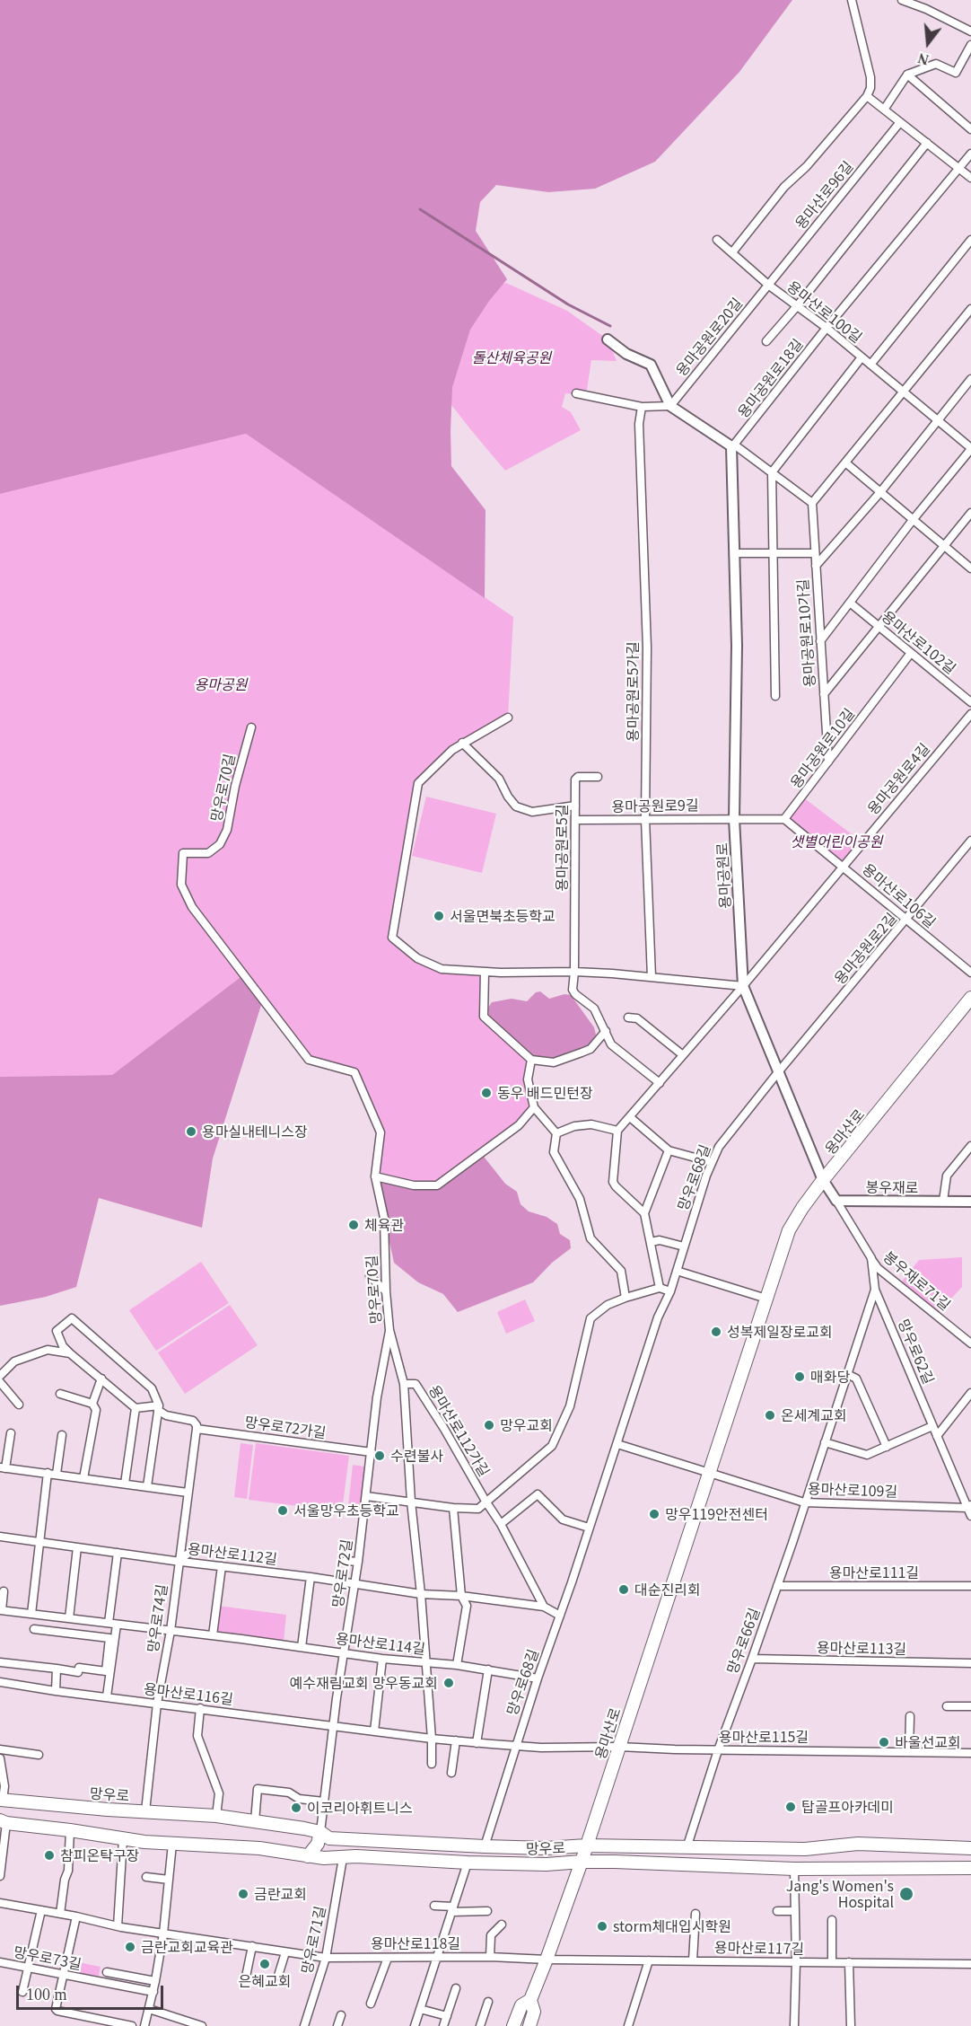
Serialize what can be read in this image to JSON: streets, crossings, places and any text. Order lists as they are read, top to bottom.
{
  "streets": {
    "main road": ["용마산로", "망우로"],
    "street": [
      "용마산로96길",
      "용마산로100길",
      "용마공원로20길",
      "용마공원로18길",
      "용마공원로10가길",
      "용마산로102길",
      "용마공원로5가길",
      "용마공원로10길",
      "용마공원로4길",
      "망우로70길",
      "용마공원로9길",
      "용마공원로5길",
      "용마공원로",
      "용마산로106길",
      "용마공원로2길",
      "망우로68길",
      "봉우재로",
      "봉우재로71길",
      "망우로62길",
      "망우로72가길",
      "용마산로112가길",
      "용마산로109길",
      "용마산로112길",
      "용마산로111길",
      "망우로72길",
      "망우로74길",
      "망우로66길",
      "용마산로114길",
      "용마산로113길",
      "용마산로116길",
      "용마산로115길",
      "망우로71길",
      "용마산로118길",
      "용마산로117길",
      "망우로73길"
    ]
  },
  "crossings": [
    ["용마산로96길", "용마산로100길"],
    ["용마산로96길", "용마공원로20길"],
    ["용마산로100길", "용마공원로20길"],
    ["용마산로100길", "용마공원로18길"],
    ["용마공원로18길", "용마공원로"],
    ["용마공원로10가길", "용마공원로10길"],
    ["용마산로102길", "용마공원로10길"],
    ["용마공원로5가길", "용마공원로9길"],
    ["용마공원로10길", "용마산로106길"],
    ["용마공원로4길", "용마공원로"],
    ["용마공원로4길", "용마산로106길"],
    ["망우로70길", "용마산로112가길"],
    ["망우로70길", "용마산로112길"],
    ["망우로70길", "망우로72길"],
    ["망우로70길", "용마산로114길"],
    ["망우로70길", "용마산로116길"],
    ["용마공원로9길", "용마공원로5길"],
    ["용마공원로9길", "용마공원로"],
    ["용마공원로", "용마공원로2길"],
    ["용마공원로", "용마산로"],
    ["용마공원로", "망우로68길"],
    ["용마산로106길", "용마공원로2길"],
    ["용마공원로2길", "망우로68길"],
    ["용마산로", "용마산로109길"],
    ["용마산로", "용마산로116길"],
    ["용마산로", "용마산로115길"],
    ["용마산로", "망우로"],
    ["용마산로", "용마산로118길"],
    ["용마산로", "용마산로117길"],
    ["망우로68길", "용마산로112길"],
    ["망우로68길", "용마산로114길"],
    ["망우로68길", "용마산로116길"],
    ["망우로68길", "망우로"],
    ["봉우재로", "망우로62길"],
    ["봉우재로71길", "망우로62길"],
    ["망우로62길", "용마산로109길"],
    ["망우로62길", "망우로66길"],
    ["망우로72가길", "망우로72길"],
    ["망우로72가길", "망우로74길"],
    ["용마산로112가길", "용마산로112길"],
    ["용마산로109길", "망우로66길"],
    ["용마산로112길", "망우로72길"],
    ["용마산로112길", "망우로74길"],
    ["용마산로111길", "망우로66길"],
    ["망우로72길", "용마산로114길"],
    ["망우로72길", "용마산로116길"],
    ["망우로72길", "망우로"],
    ["망우로74길", "용마산로114길"],
    ["망우로74길", "용마산로116길"],
    ["망우로74길", "망우로"],
    ["망우로66길", "용마산로113길"],
    ["망우로66길", "용마산로115길"],
    ["망우로66길", "망우로"],
    ["용마산로116길", "용마산로115길"],
    ["망우로", "망우로71길"],
    ["망우로71길", "용마산로118길"],
    ["용마산로118길", "용마산로117길"]
  ],
  "parks": ["돌산체육공원", "용마공원", "샛별어린이공원"],
  "places": [
    "서울면북초등학교",
    "동우 배드민턴장",
    "용마실내테니스장",
    "체육관",
    "성복제일장로교회",
    "매화당",
    "온세계교회",
    "망우교회",
    "수련불사",
    "서울망우초등학교",
    "망우119안전센터",
    "대순진리회",
    "예수재림교회 망우동교회",
    "바울선교회",
    "탑골프아카데미",
    "이코리아휘트니스",
    "참피온탁구장",
    "금란교회",
    "Jang's Women's Hospital",
    "storm체대입시학원",
    "금란교회교육관",
    "은혜교회"
  ],
  "scale_bar": "100 m",
  "north": "bottom"
}
